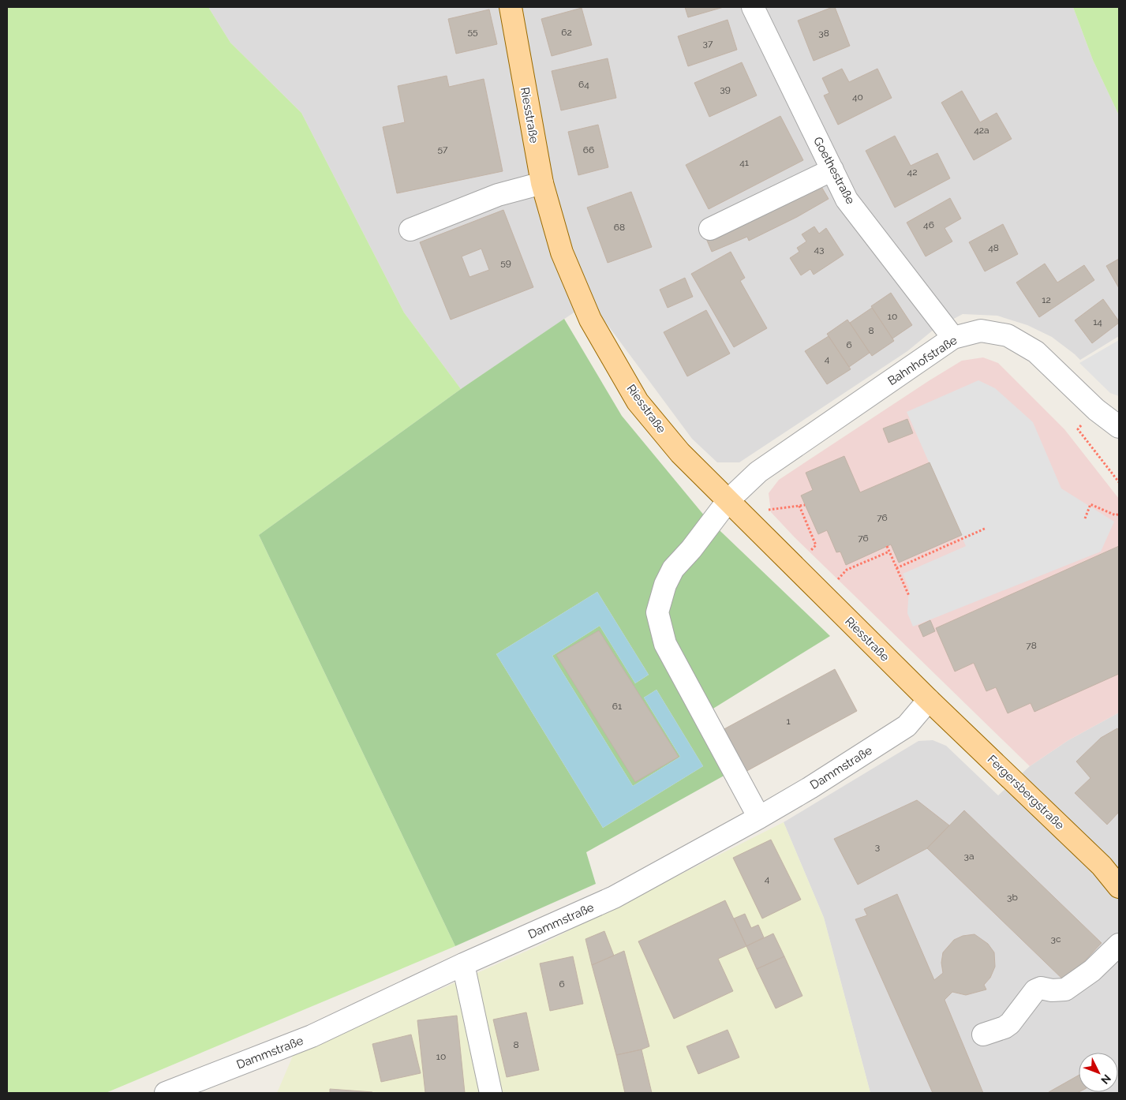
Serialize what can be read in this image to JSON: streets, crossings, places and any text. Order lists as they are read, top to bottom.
{
  "streets": {
    "main road": ["Riesstraße", "Fergersbergstraße"],
    "street": ["Goethestraße", "Bahnhofstraße", "Dammstraße"]
  },
  "crossings": [
    ["Riesstraße", "Bahnhofstraße"],
    ["Riesstraße", "Dammstraße"],
    ["Riesstraße", "Fergersbergstraße"],
    ["Goethestraße", "Bahnhofstraße"],
    ["Bahnhofstraße", "Dammstraße"],
    ["Dammstraße", "Fergersbergstraße"]
  ],
  "house_numbers": [
    "55",
    "62",
    "38",
    "37",
    "64",
    "39",
    "40",
    "42a",
    "57",
    "66",
    "41",
    "42",
    "46",
    "68",
    "48",
    "43",
    "59",
    "12",
    "10",
    "14",
    "8",
    "6",
    "4",
    "76",
    "76",
    "78",
    "61",
    "1",
    "3",
    "3a",
    "4",
    "3b",
    "3c",
    "6",
    "8",
    "10"
  ],
  "north": "bottom right"
}
